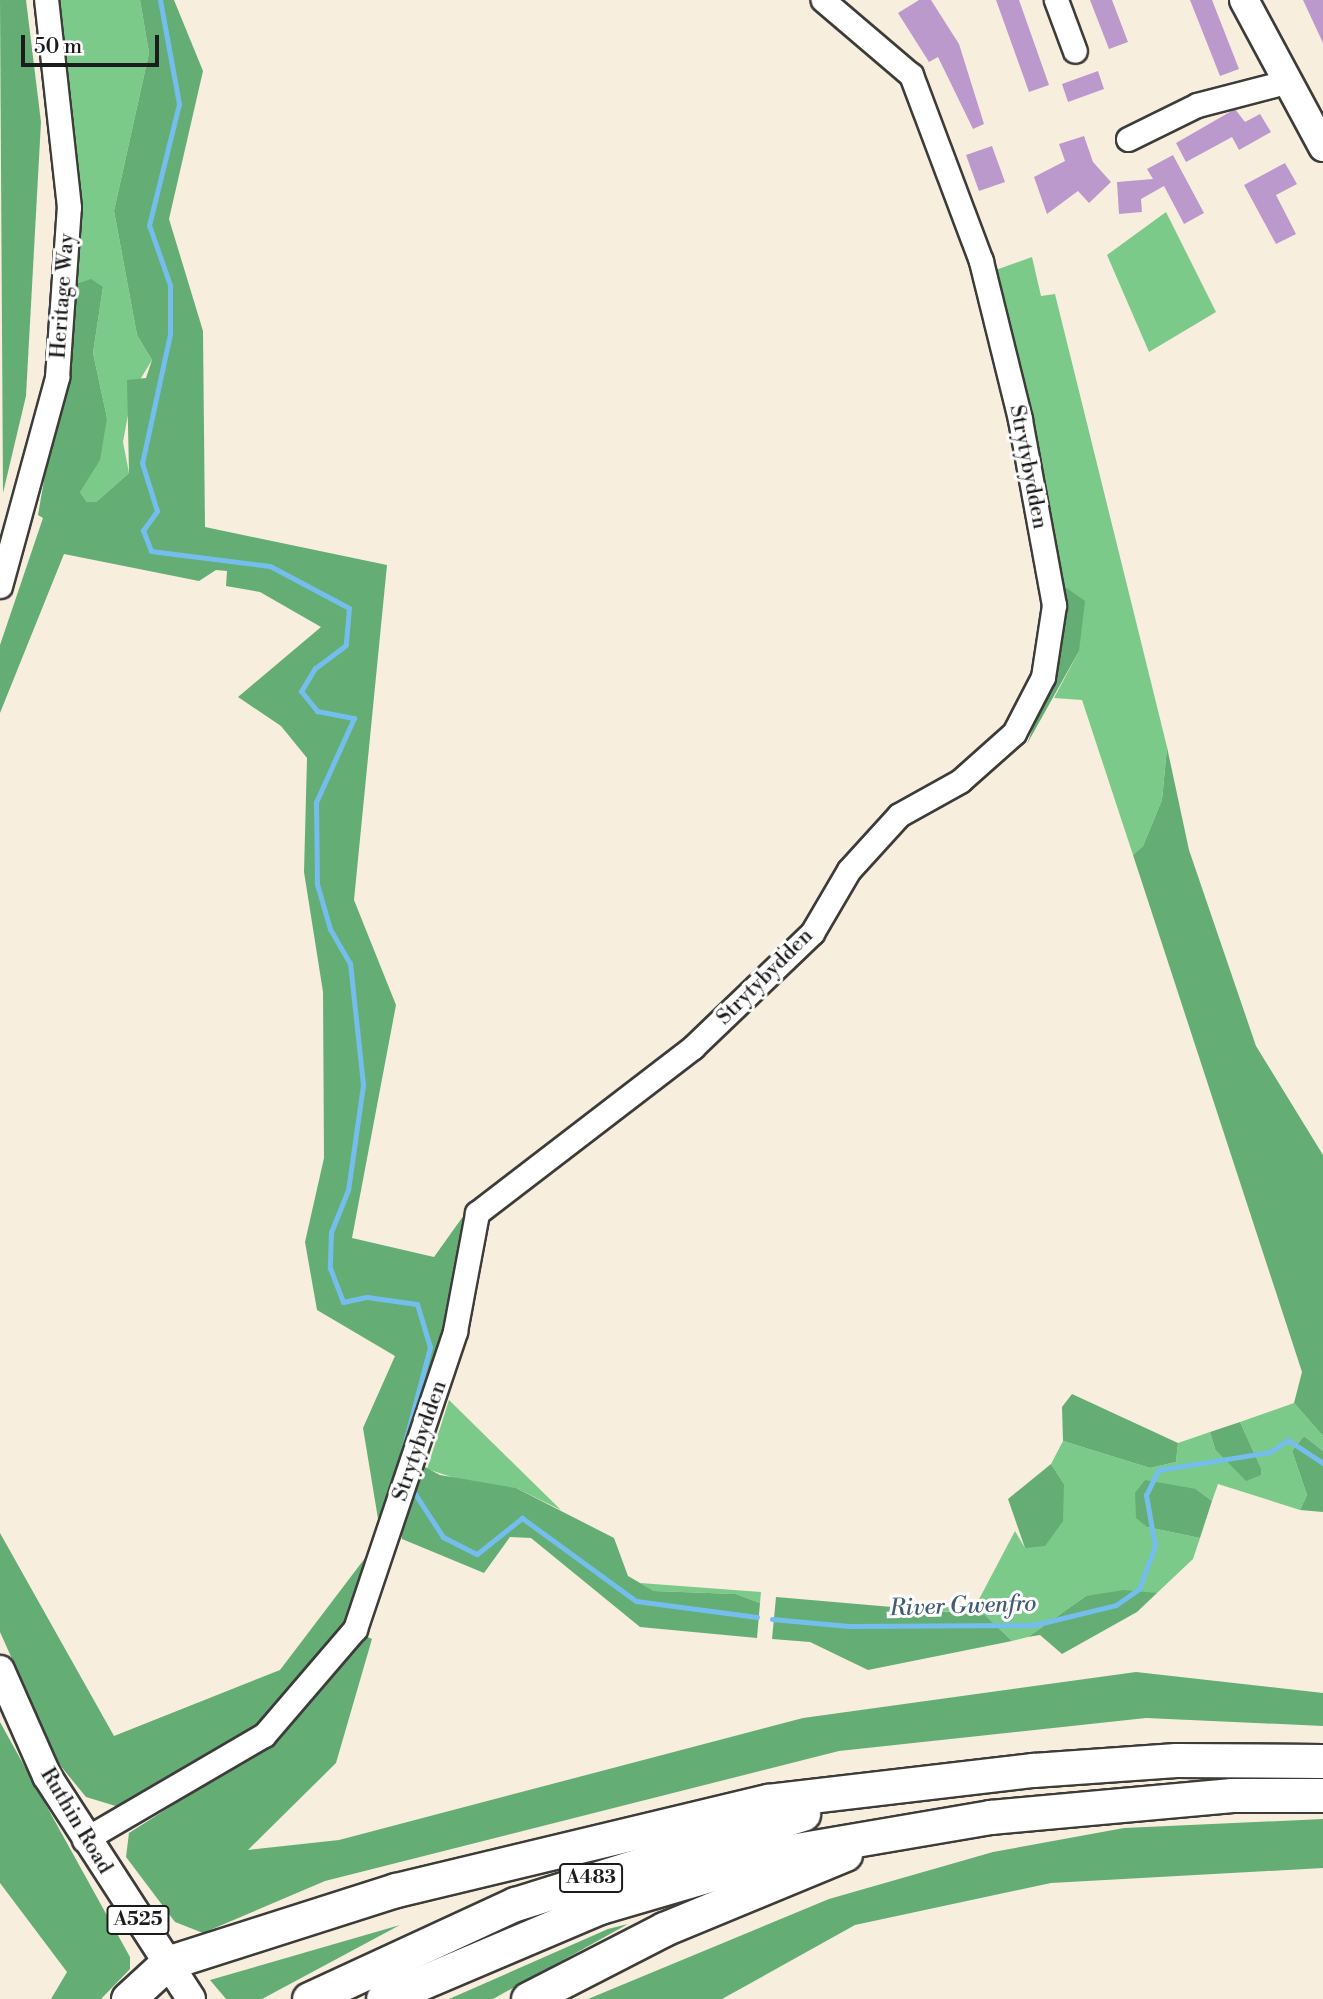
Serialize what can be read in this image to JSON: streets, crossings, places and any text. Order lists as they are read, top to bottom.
{
  "streets": {
    "highway": ["A483"],
    "main road": ["Ruthin Road", "A525"],
    "street": ["Heritage Way", "Strytybydden"]
  },
  "crossings": [
    ["Strytybydden", "Ruthin Road"]
  ],
  "water": ["River Gwenfro"],
  "scale_bar": "50 m"
}
